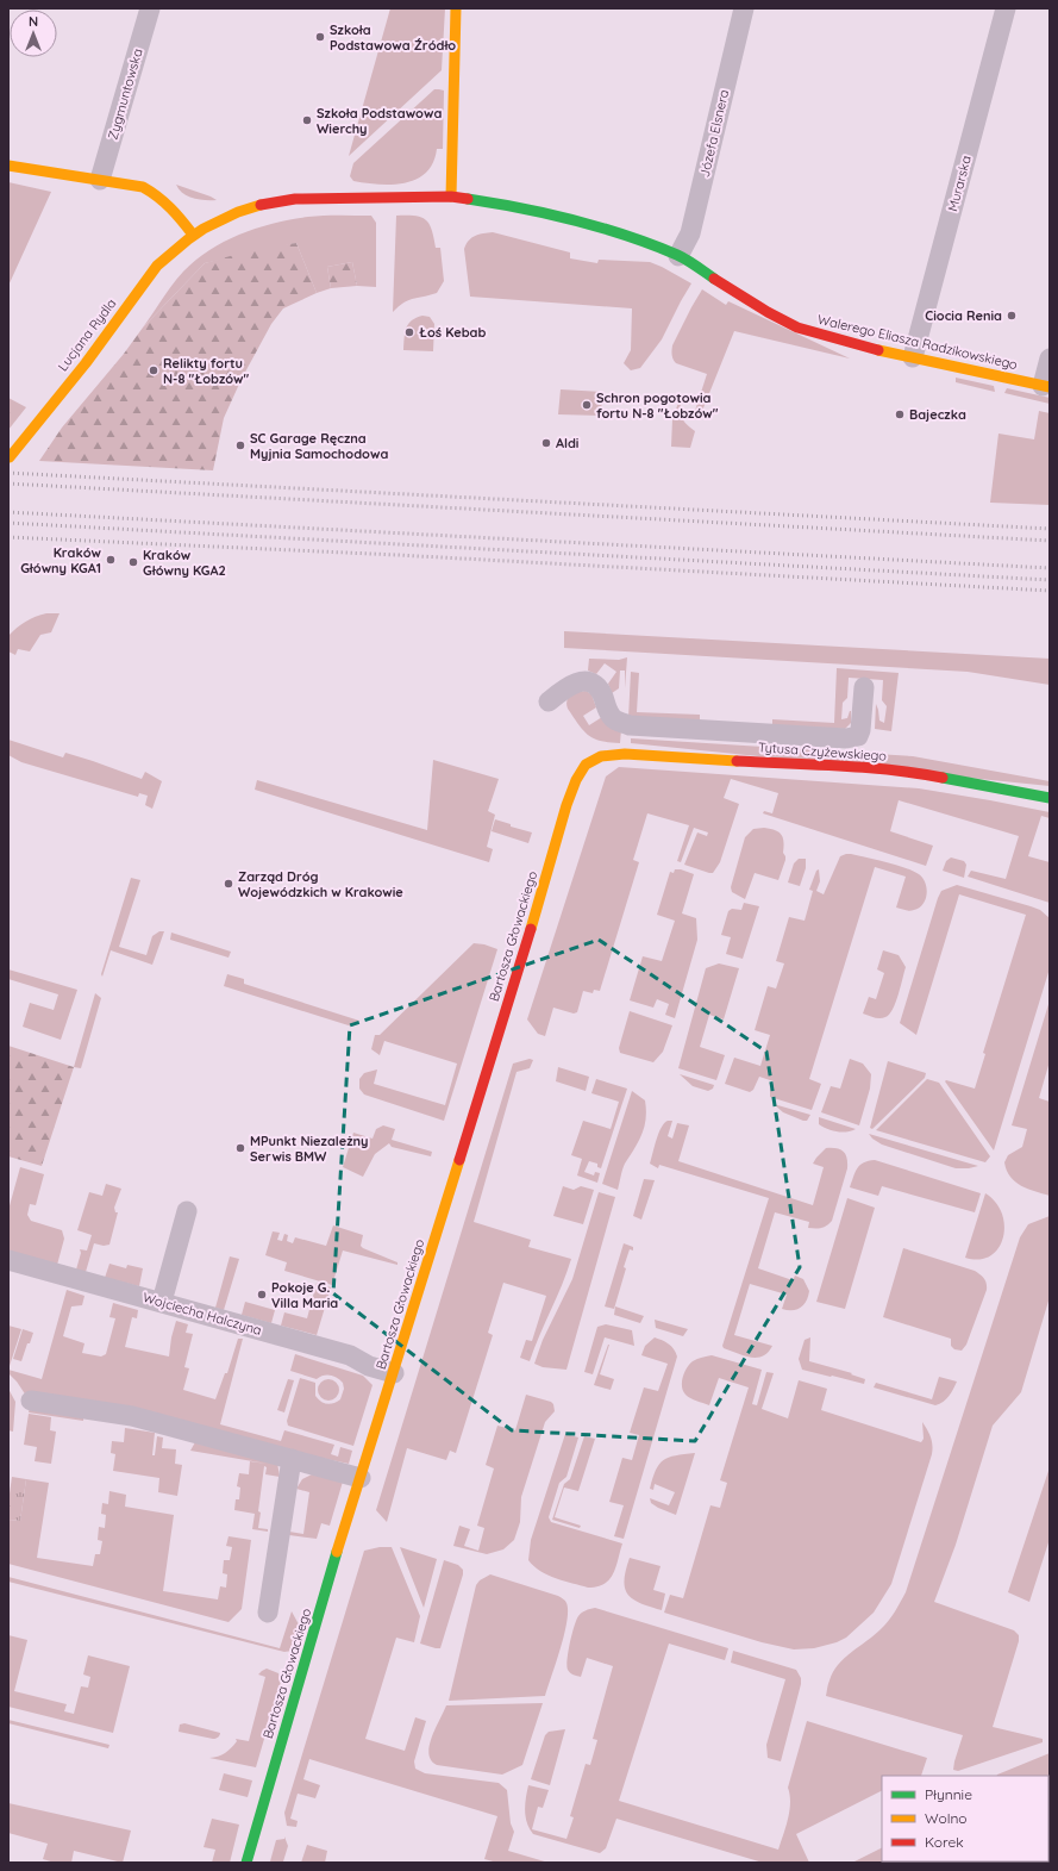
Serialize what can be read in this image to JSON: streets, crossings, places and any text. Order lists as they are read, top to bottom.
{
  "streets": {
    "street": [
      "Zygmuntowska",
      "Józefa Elsnera",
      "Murarska",
      "Lucjana Rydla",
      "Walerego Eliasza Radzikowskiego",
      "Tytusa Czyżewskiego",
      "Bartosza Głowackiego",
      "Wojciecha Halczyna"
    ]
  },
  "crossings": [
    ["Józefa Elsnera", "Walerego Eliasza Radzikowskiego"],
    ["Murarska", "Walerego Eliasza Radzikowskiego"],
    ["Lucjana Rydla", "Walerego Eliasza Radzikowskiego"],
    ["Tytusa Czyżewskiego", "Bartosza Głowackiego"],
    ["Bartosza Głowackiego", "Wojciecha Halczyna"]
  ],
  "places": [
    "Szkoła Podstawowa Źródło",
    "Szkoła Podstawowa Wierchy",
    "Ciocia Renia",
    "Łoś Kebab",
    "Relikty fortu N-8 \"Łobzów\"",
    "Schron pogotowia fortu N-8 \"Łobzów\"",
    "Bajeczka",
    "Aldi",
    "SC Garage Ręczna Myjnia Samochodowa",
    "Kraków Główny KGA1",
    "Kraków Główny KGA2",
    "Zarząd Dróg Wojewódzkich w Krakowie",
    "MPunkt Niezależny Serwis BMW",
    "Pokoje G. Villa Maria"
  ],
  "legend": ["Płynnie", "Wolno", "Korek"],
  "north": "top"
}
